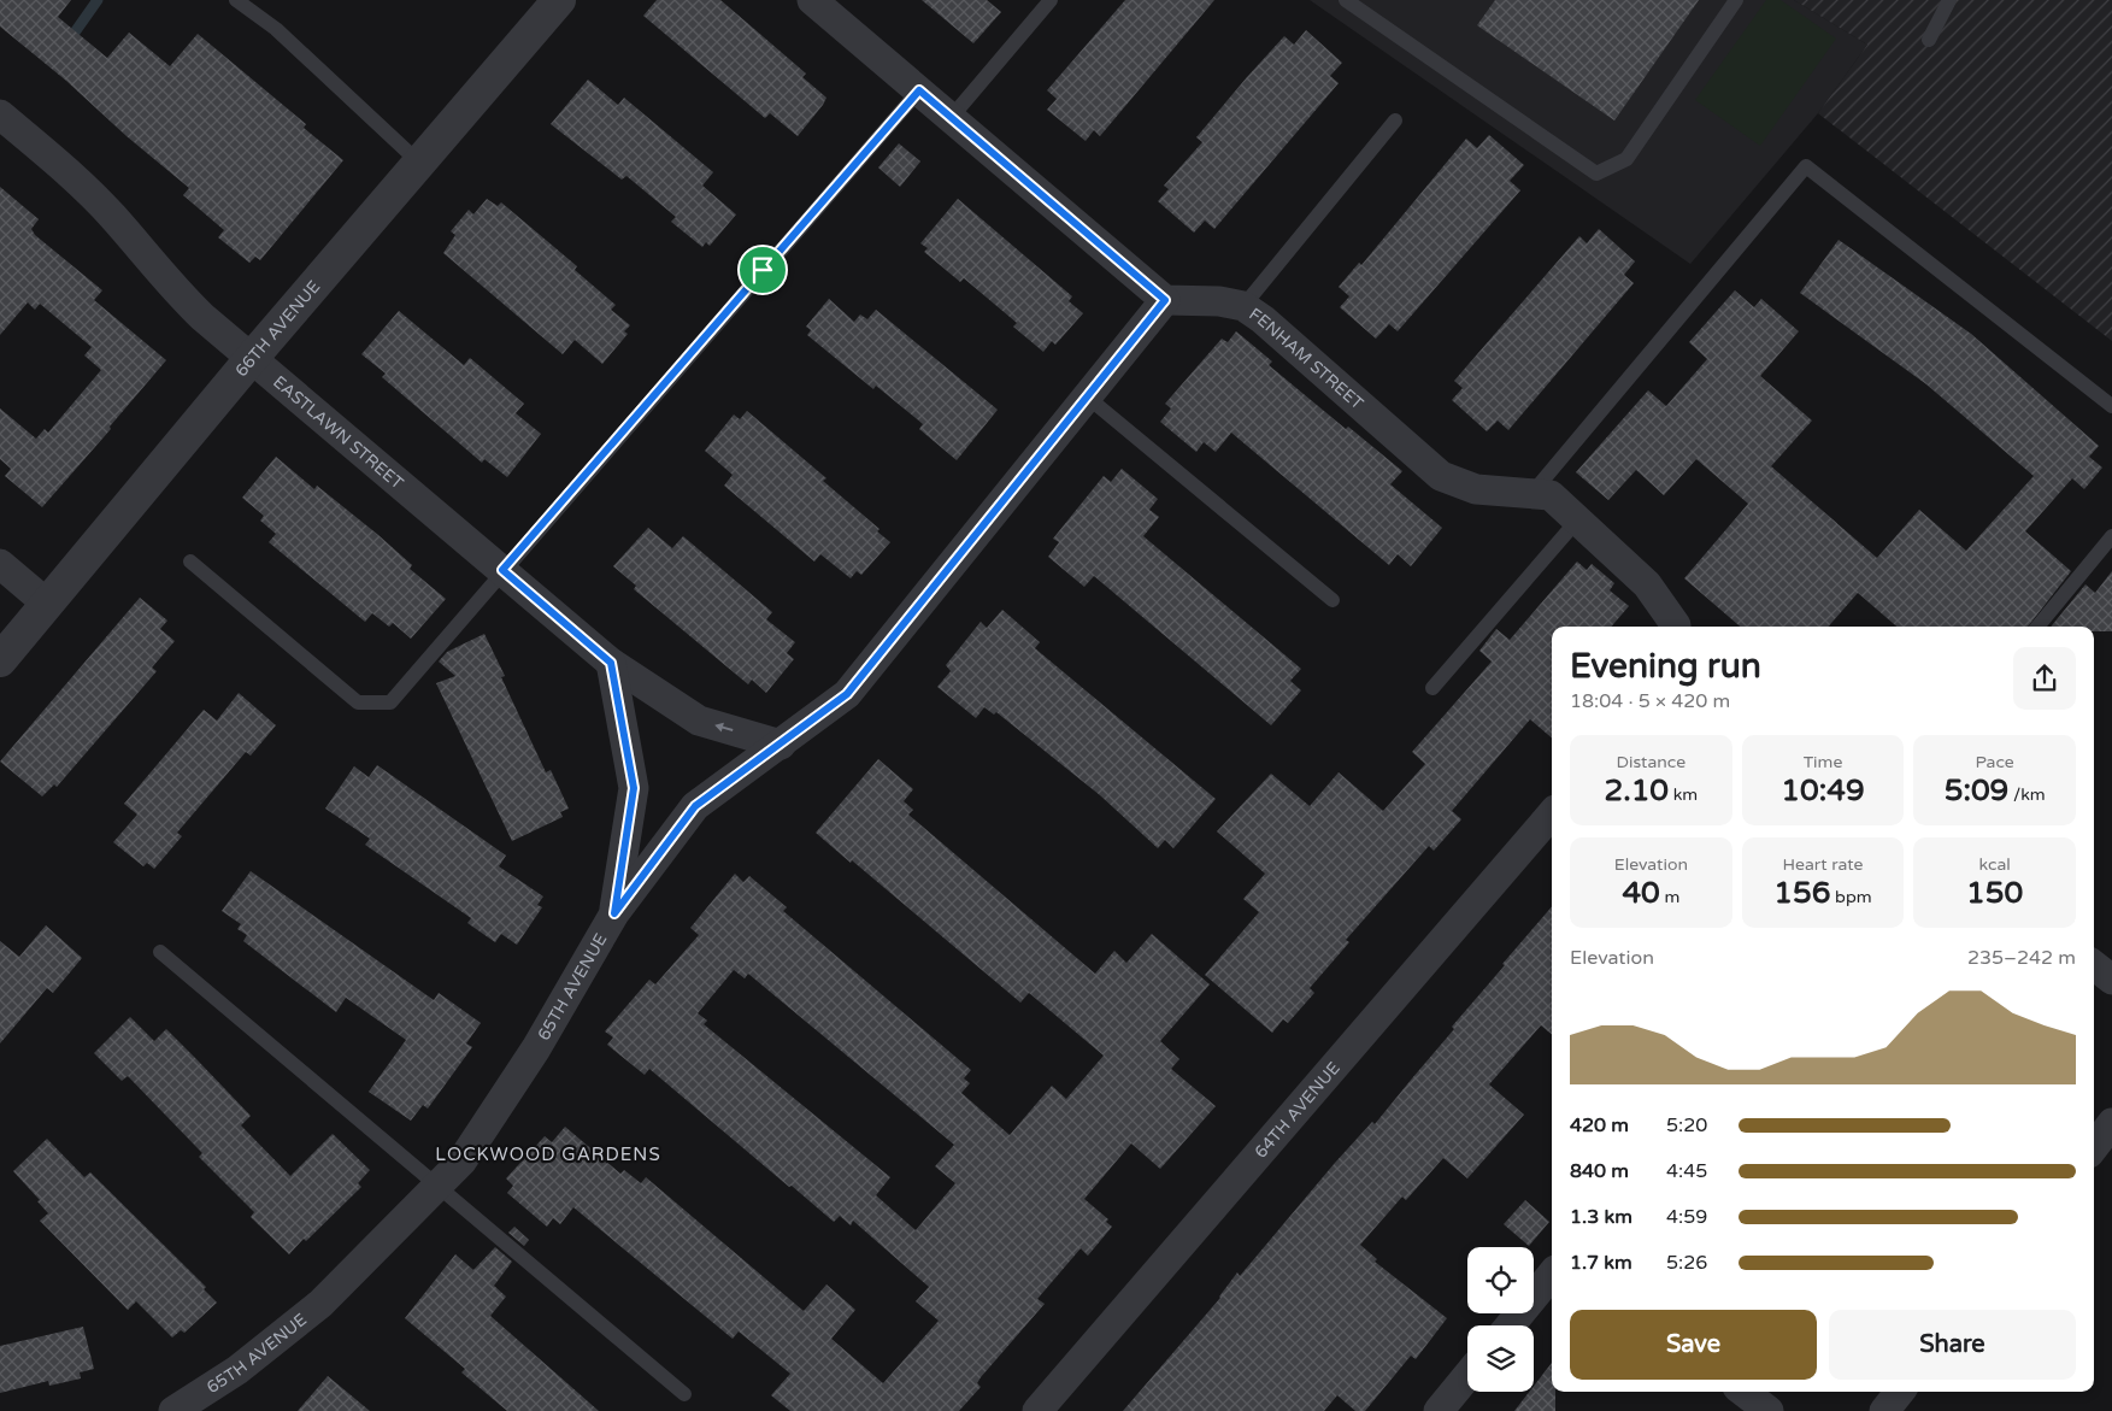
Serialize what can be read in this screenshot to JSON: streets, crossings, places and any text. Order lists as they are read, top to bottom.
{
  "streets": {
    "street": [
      "66TH AVENUE",
      "FENHAM STREET",
      "EASTLAWN STREET",
      "65TH AVENUE",
      "64TH AVENUE"
    ]
  },
  "crossings": [
    ["66TH AVENUE", "EASTLAWN STREET"],
    ["FENHAM STREET", "65TH AVENUE"],
    ["EASTLAWN STREET", "65TH AVENUE"]
  ],
  "districts": ["LOCKWOOD GARDENS"],
  "page": {
    "heading": ["Evening run", "18:04 · 5 × 420 m"],
    "stats": [
      ["Distance", "2.10 km"],
      ["Time", "10:49"],
      ["Pace", "5:09 /km"],
      ["Elevation", "40 m"],
      ["Heart rate", "156 bpm"],
      ["kcal", "150"]
    ],
    "chart": ["Elevation", "235–242 m"],
    "list": [
      {
        "name": "420 m",
        "note": "5:20"
      },
      {
        "name": "840 m",
        "note": "4:45"
      },
      {
        "name": "1.3 km",
        "note": "4:59"
      },
      {
        "name": "1.7 km",
        "note": "5:26"
      }
    ],
    "buttons": ["Save", "Share"]
  }
}
